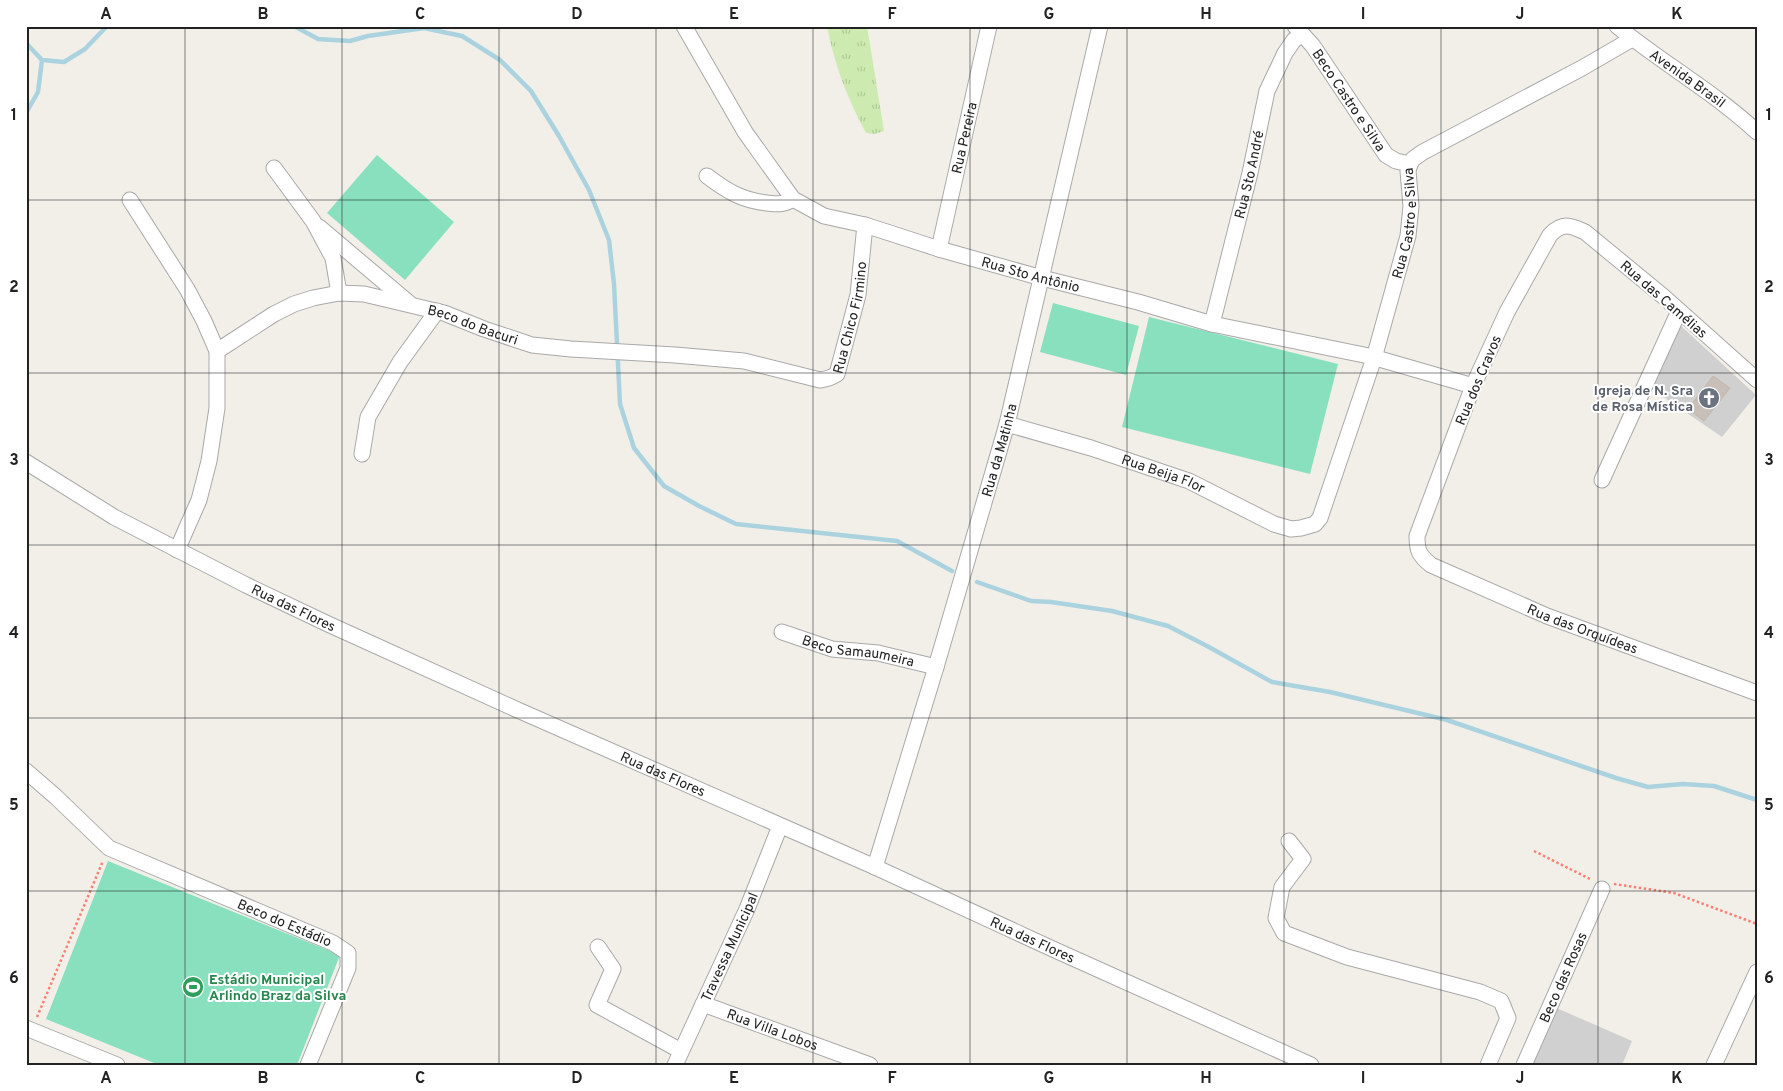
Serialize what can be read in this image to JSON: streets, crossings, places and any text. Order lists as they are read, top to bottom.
{
  "streets": {
    "street": [
      "Avenida Brasil",
      "Beco Castro e Silva",
      "Rua Pereira",
      "Rua Sto André",
      "Rua Castro e Silva",
      "Rua Sto Antônio",
      "Rua das Camélias",
      "Rua Chico Firmino",
      "Beco do Bacuri",
      "Rua dos Cravos",
      "Rua da Matinha",
      "Rua Beija Flor",
      "Rua das Flores",
      "Rua das Orquídeas",
      "Beco Samaumeira",
      "Beco do Estádio",
      "Travessa Municipal",
      "Beco das Rosas",
      "Rua Villa Lobos"
    ]
  },
  "crossings": [
    ["Avenida Brasil", "Rua Castro e Silva"],
    ["Beco Castro e Silva", "Rua Sto André"],
    ["Beco Castro e Silva", "Rua Castro e Silva"],
    ["Rua Pereira", "Rua Sto Antônio"],
    ["Rua Sto André", "Rua Sto Antônio"],
    ["Rua Castro e Silva", "Rua Sto Antônio"],
    ["Rua Castro e Silva", "Rua Beija Flor"],
    ["Rua Sto Antônio", "Rua Chico Firmino"],
    ["Rua Sto Antônio", "Rua dos Cravos"],
    ["Rua Sto Antônio", "Rua da Matinha"],
    ["Rua das Camélias", "Rua dos Cravos"],
    ["Rua Chico Firmino", "Beco do Bacuri"],
    ["Rua dos Cravos", "Rua das Orquídeas"],
    ["Rua da Matinha", "Rua Beija Flor"],
    ["Rua da Matinha", "Rua das Flores"],
    ["Rua da Matinha", "Beco Samaumeira"],
    ["Rua das Flores", "Travessa Municipal"],
    ["Travessa Municipal", "Rua Villa Lobos"]
  ],
  "places": {
    "church": ["Igreja de N. Sra de Rosa Mística"],
    "sports": ["Estádio Municipal Arlindo Braz da Silva"]
  },
  "grid": {
    "columns": [
      "A",
      "B",
      "C",
      "D",
      "E",
      "F",
      "G",
      "H",
      "I",
      "J",
      "K"
    ],
    "rows": [
      "1",
      "2",
      "3",
      "4",
      "5",
      "6"
    ]
  }
}
